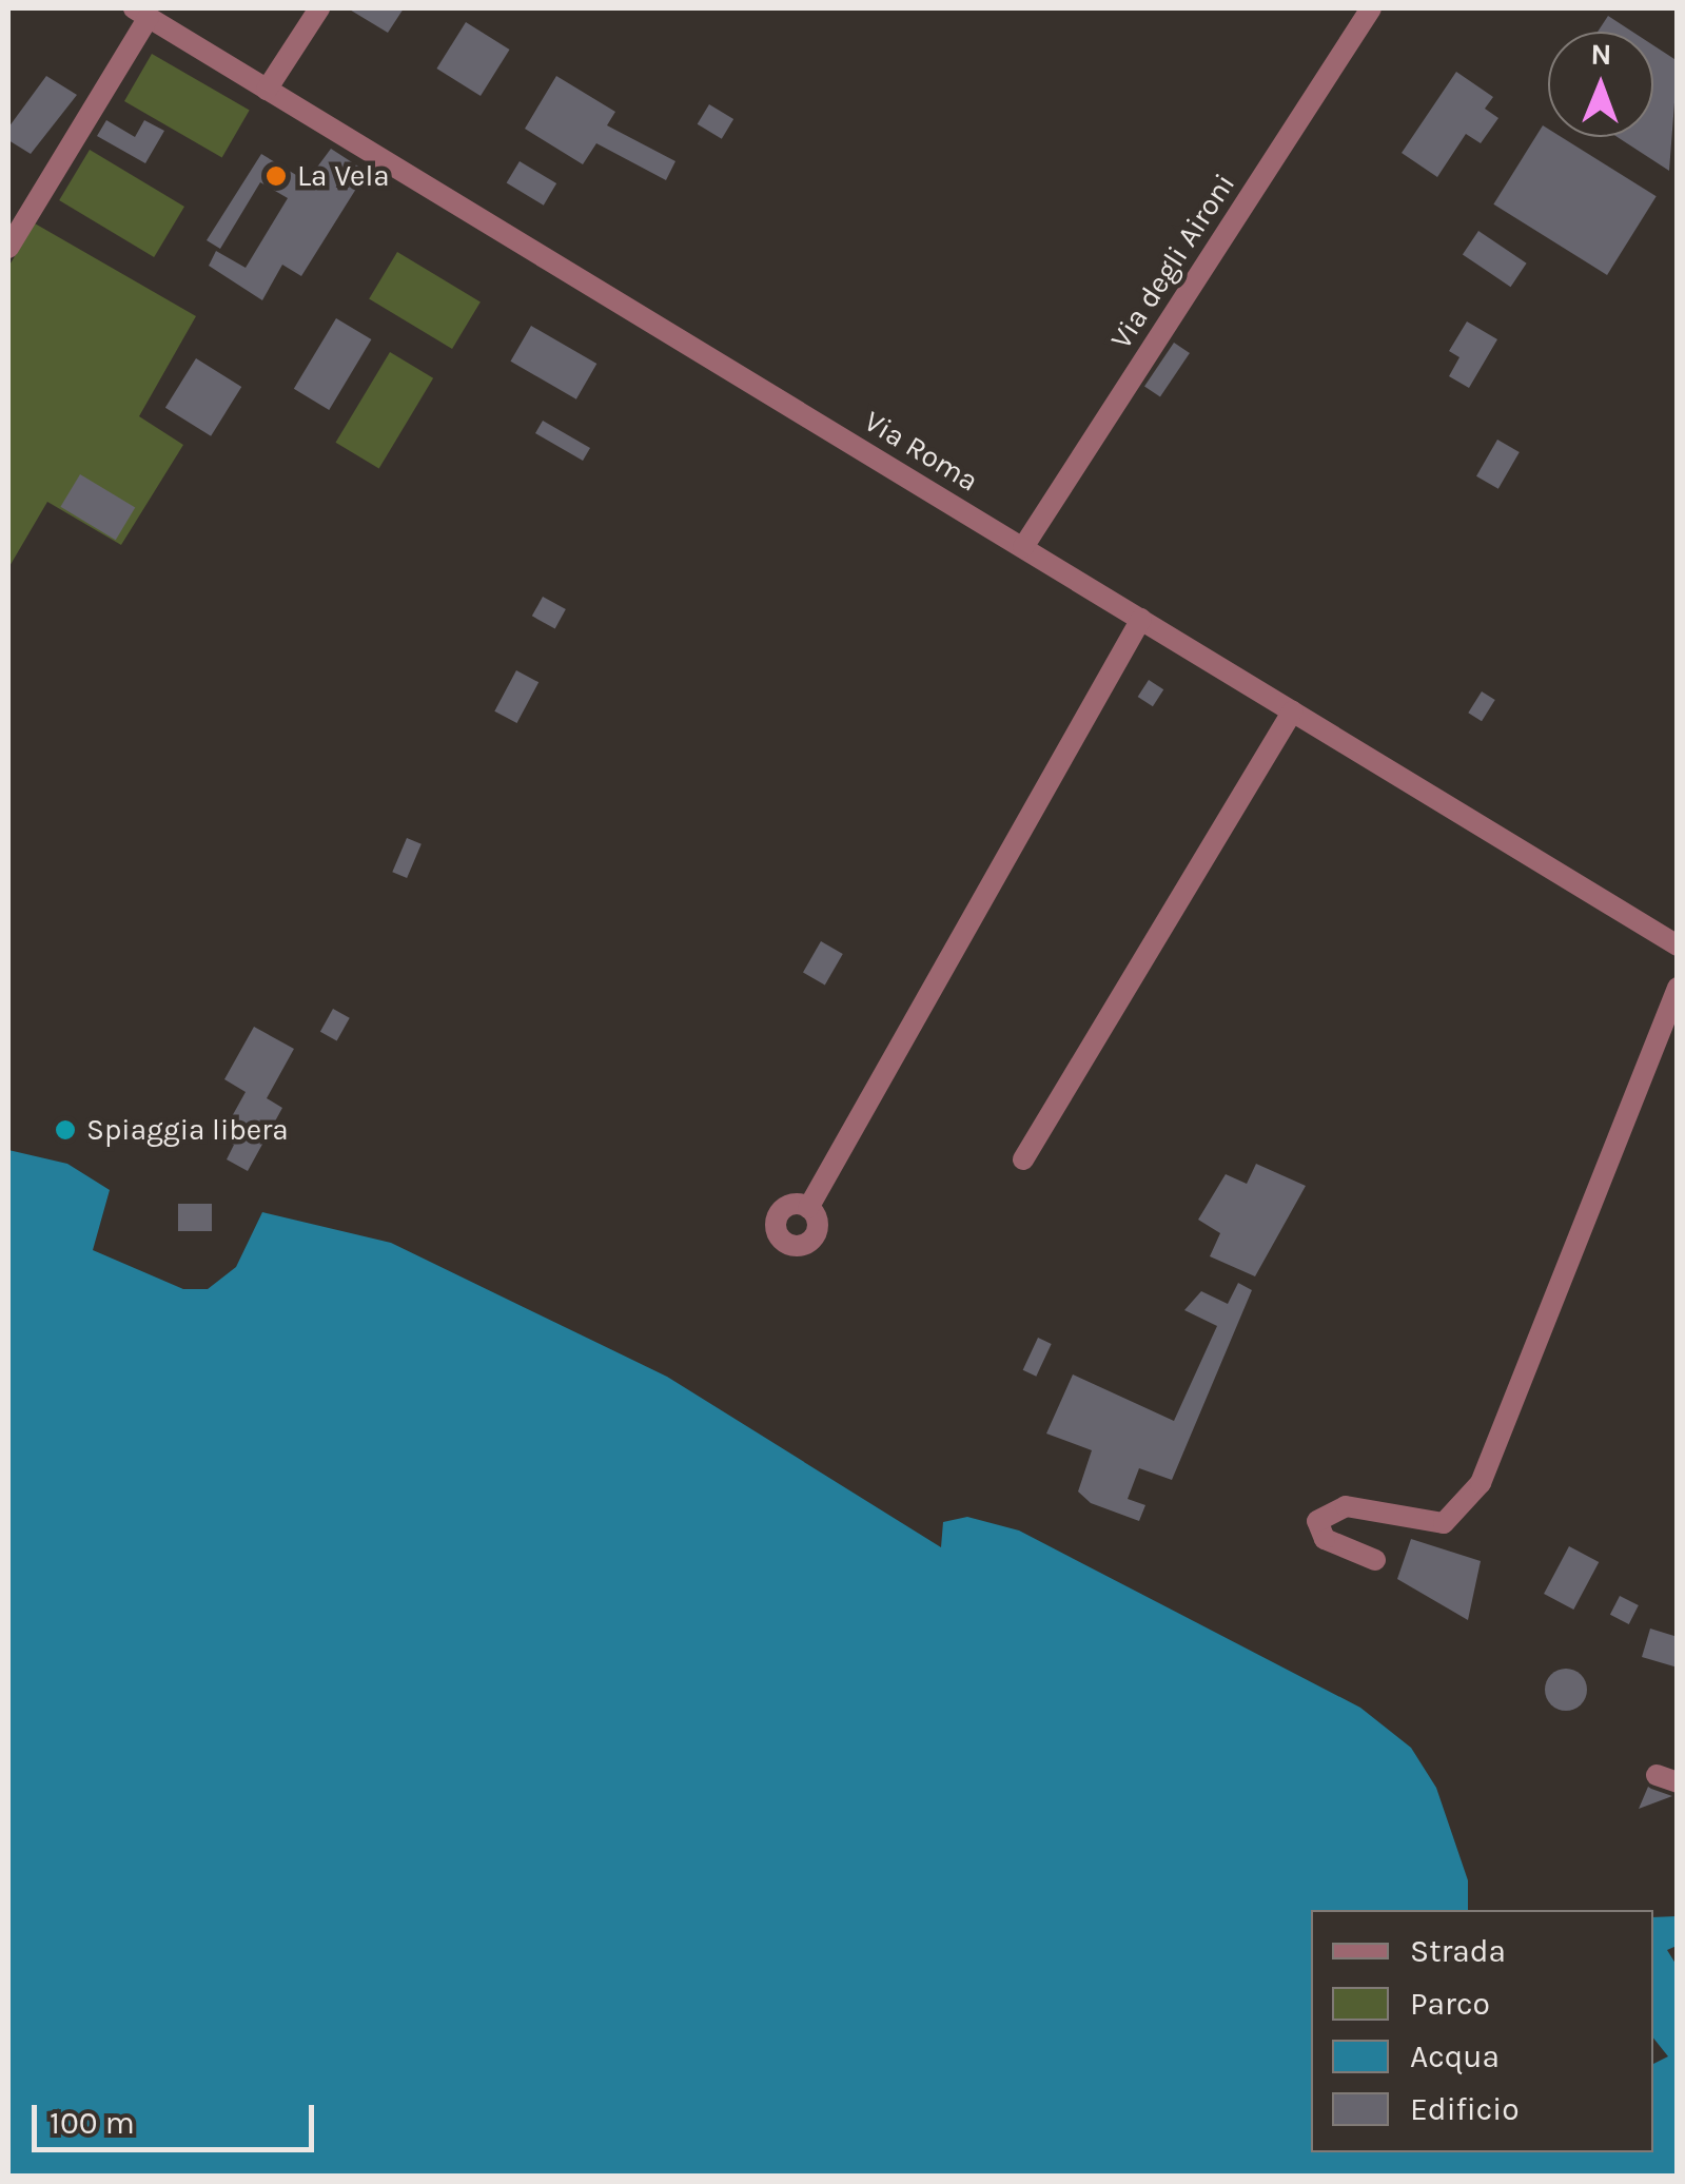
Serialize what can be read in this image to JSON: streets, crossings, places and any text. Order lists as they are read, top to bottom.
{
  "streets": {
    "street": ["Via degli Aironi", "Via Roma"]
  },
  "crossings": [
    ["Via degli Aironi", "Via Roma"]
  ],
  "places": ["La Vela", "Spiaggia libera"],
  "legend": [
    "Strada",
    "Parco",
    "Acqua",
    "Edificio"
  ],
  "scale_bar": "100 m",
  "north": "top"
}
